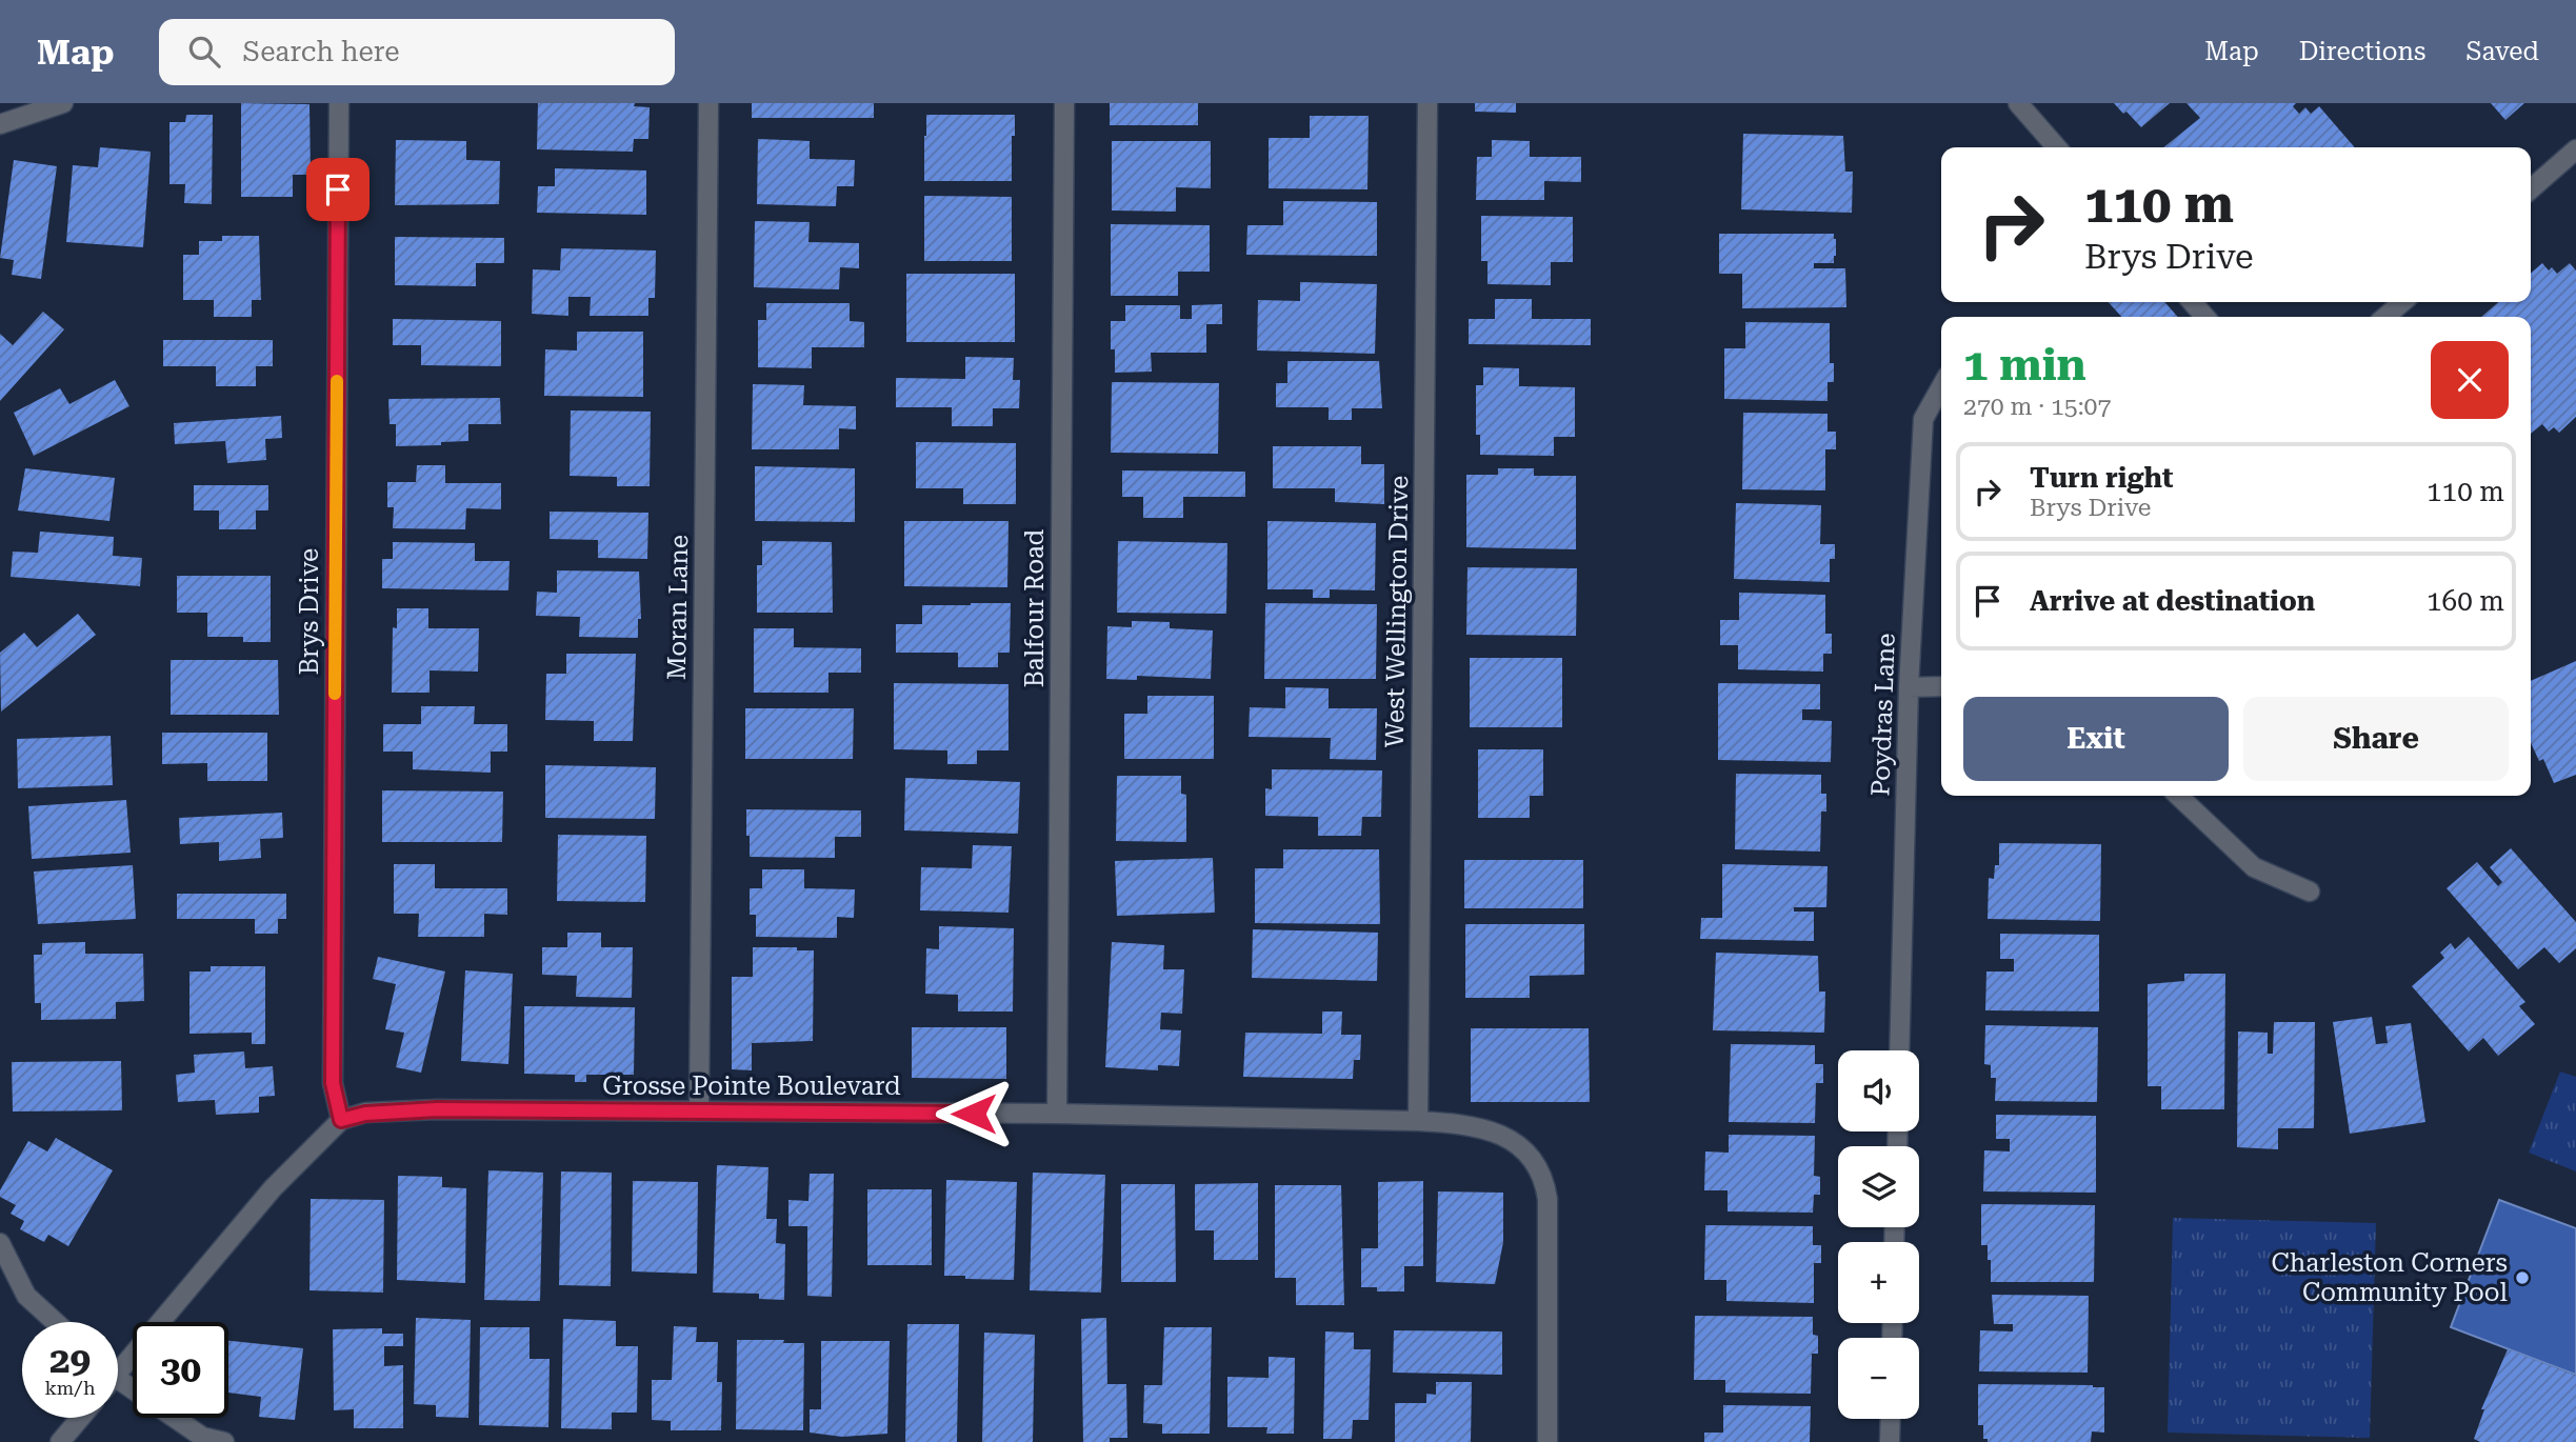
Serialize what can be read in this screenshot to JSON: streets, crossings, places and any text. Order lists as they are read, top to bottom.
{
  "streets": {
    "street": [
      "Moran Lane",
      "Balfour Road",
      "Brys Drive",
      "West Wellington Drive",
      "Poydras Lane",
      "Grosse Pointe Boulevard"
    ]
  },
  "crossings": [
    ["Moran Lane", "Grosse Pointe Boulevard"],
    ["Balfour Road", "Grosse Pointe Boulevard"],
    ["Brys Drive", "Grosse Pointe Boulevard"],
    ["West Wellington Drive", "Grosse Pointe Boulevard"]
  ],
  "places": ["Charleston Corners Community Pool"],
  "page": {
    "header": "Map",
    "search": "Search here",
    "nav": ["Map", "Directions", "Saved"],
    "turn": ["110 m", "Brys Drive"],
    "heading": ["1 min", "270 m · 15:07"],
    "list": [
      {
        "name": "Turn right",
        "note": "Brys Drive",
        "value": "110 m"
      },
      {
        "name": "Arrive at destination",
        "value": "160 m"
      }
    ],
    "buttons": ["Exit", "Share"],
    "map_buttons": ["+", "−"],
    "speed": "29 km/h",
    "limit": "30"
  }
}
